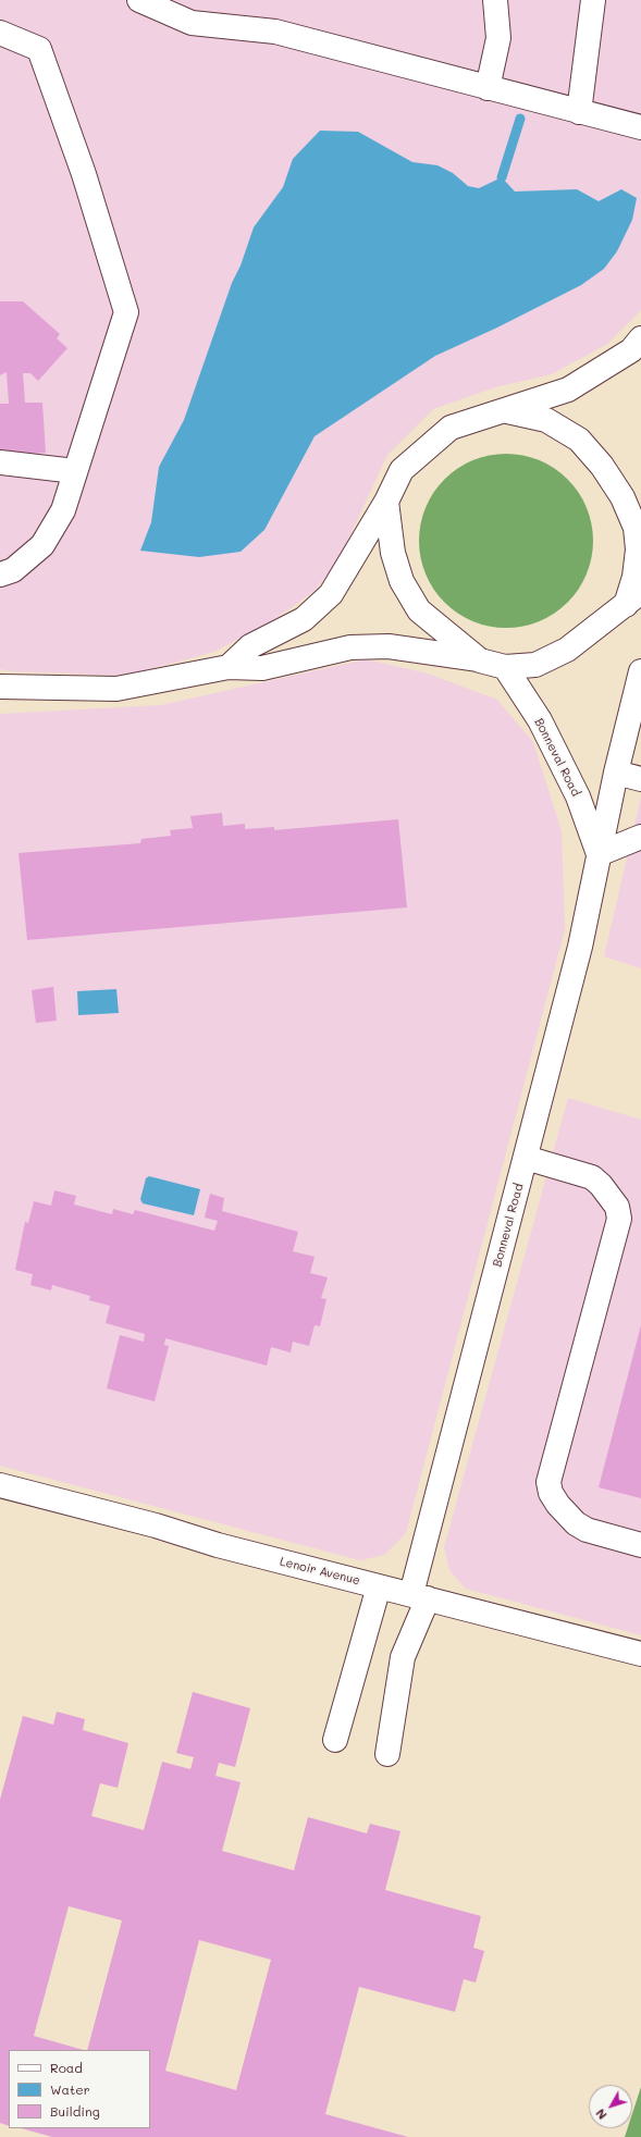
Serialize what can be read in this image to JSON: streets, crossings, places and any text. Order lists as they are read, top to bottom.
{
  "streets": {
    "street": ["Bonneval Road", "Lenoir Avenue"]
  },
  "crossings": [
    ["Bonneval Road", "Lenoir Avenue"]
  ],
  "legend": ["Road", "Water", "Building"],
  "north": "bottom left"
}
